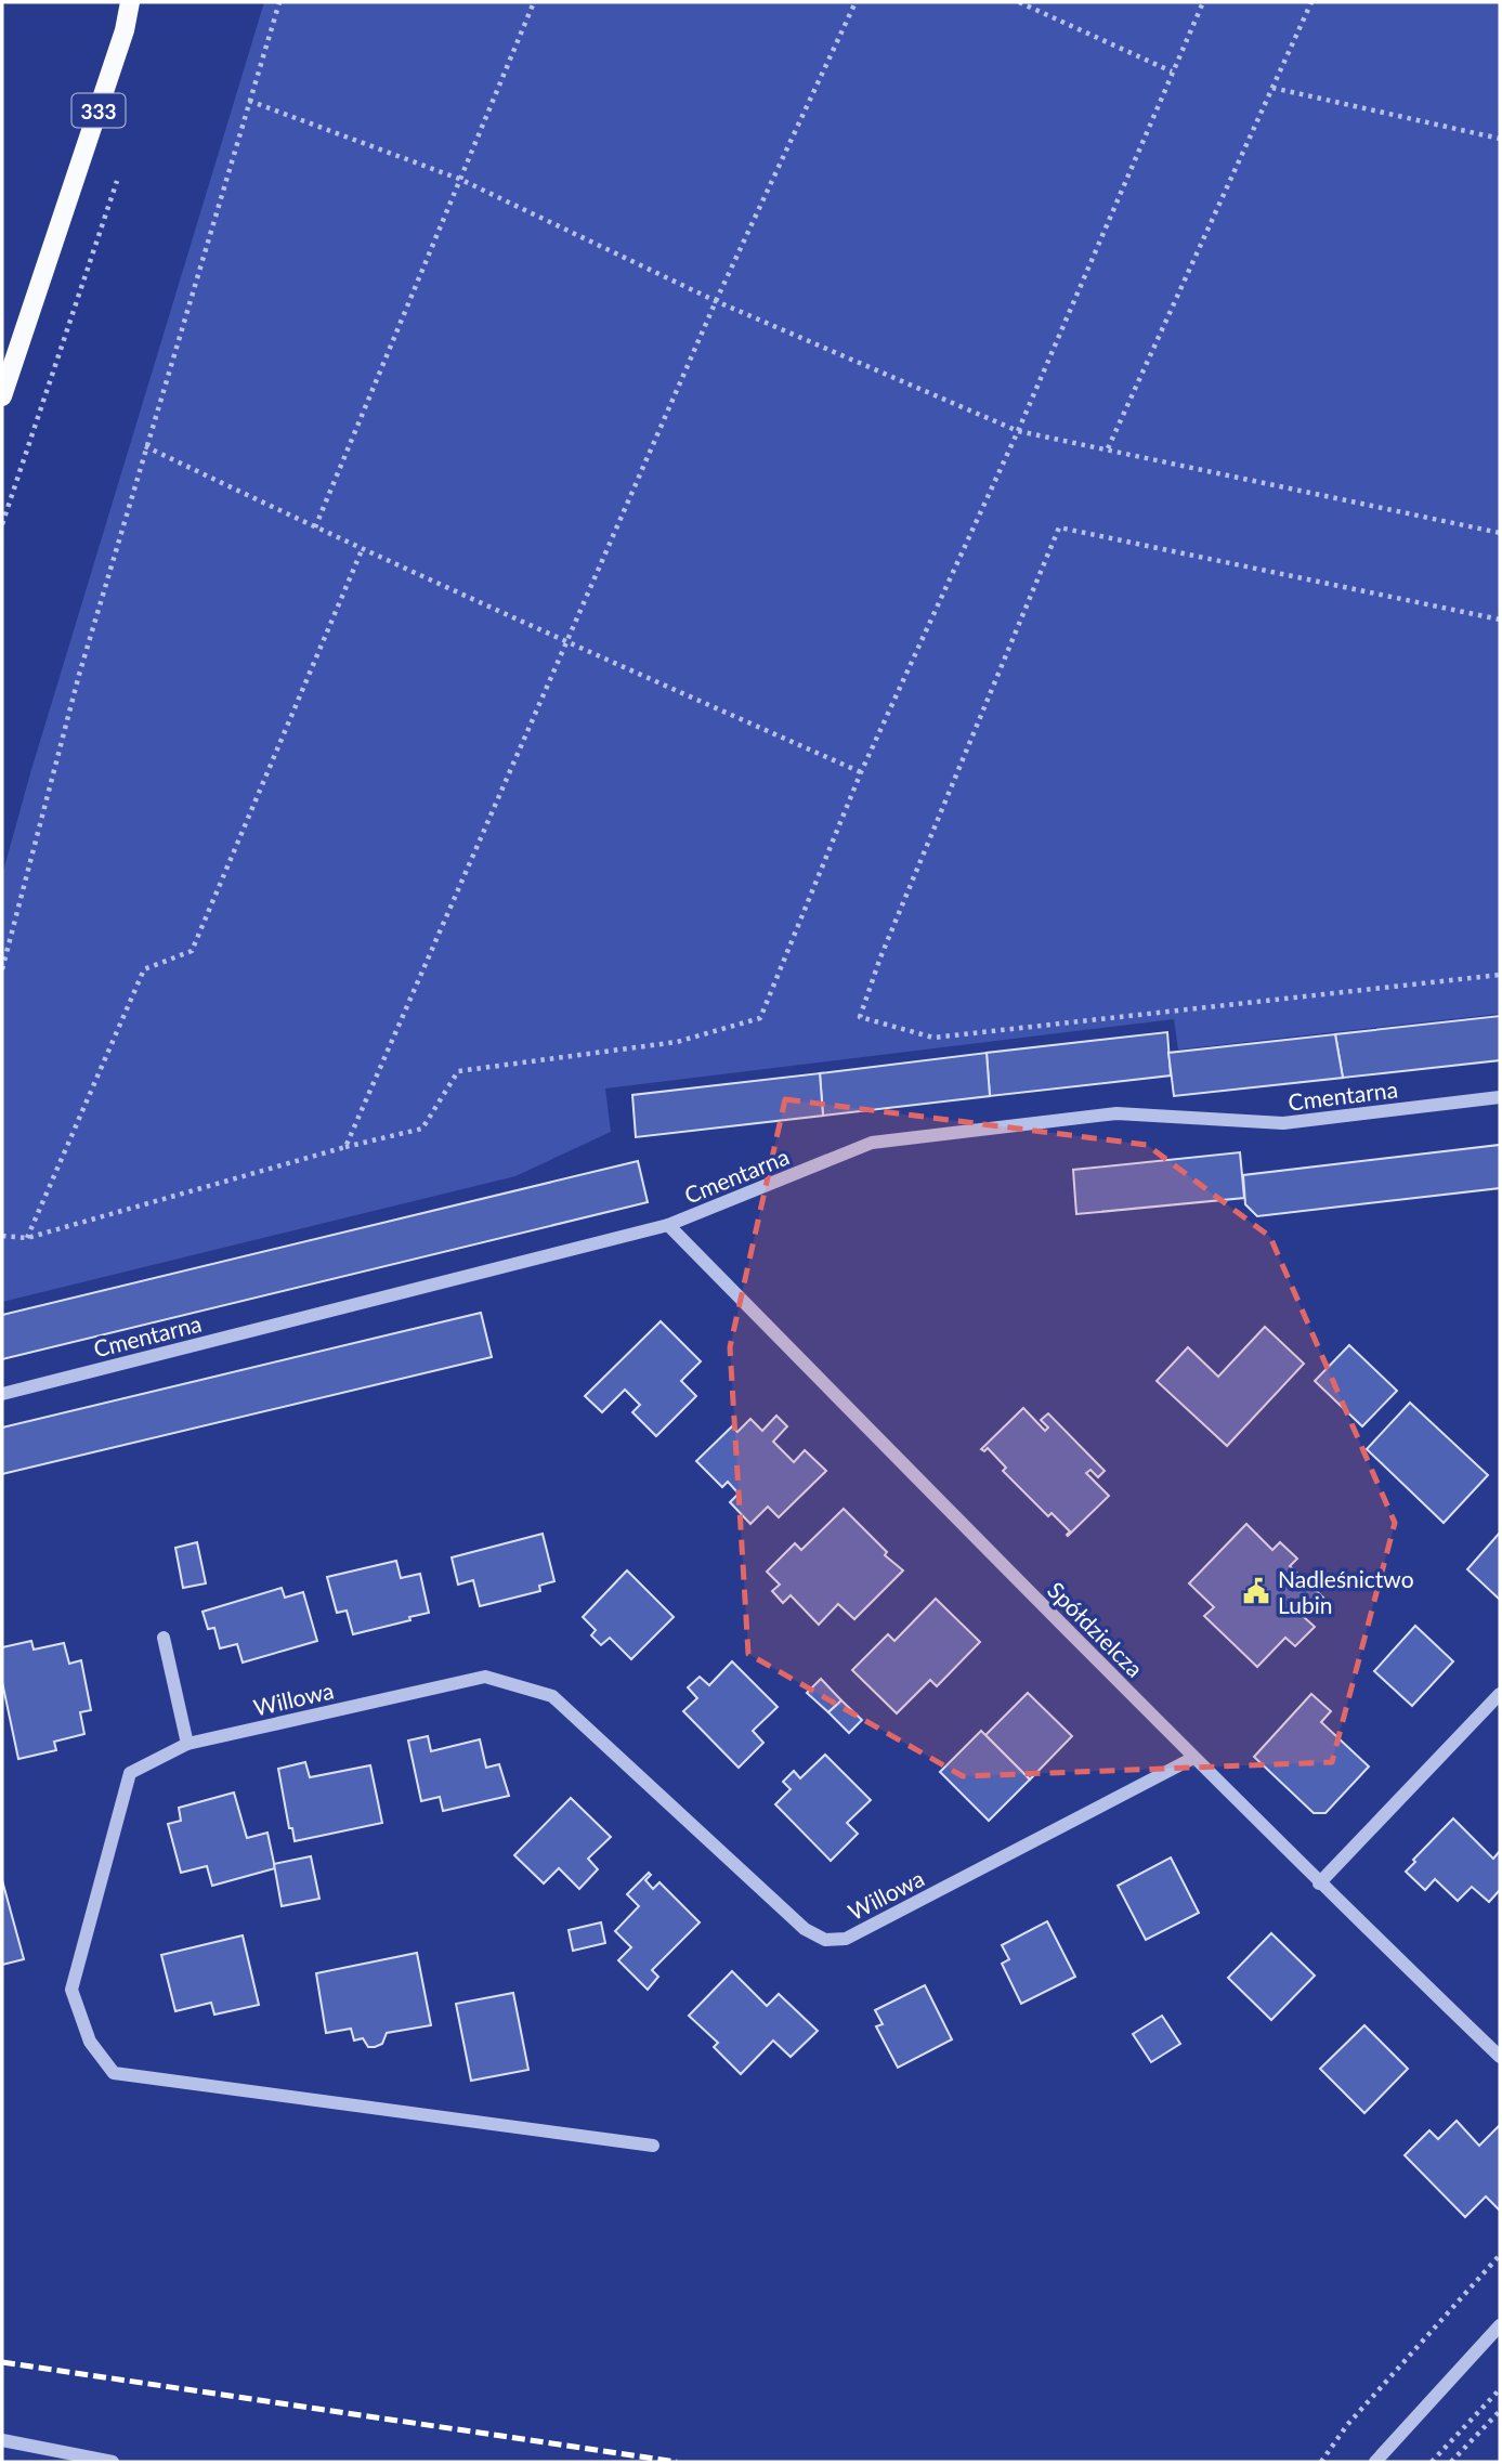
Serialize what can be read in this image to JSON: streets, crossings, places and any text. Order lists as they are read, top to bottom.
{
  "streets": {
    "main road": ["333"],
    "street": ["Cmentarna", "Spółdzielcza", "Willowa"]
  },
  "crossings": [
    ["Cmentarna", "Spółdzielcza"],
    ["Spółdzielcza", "Willowa"]
  ],
  "places": {
    "public building": ["Nadleśnictwo Lubin"]
  }
}
